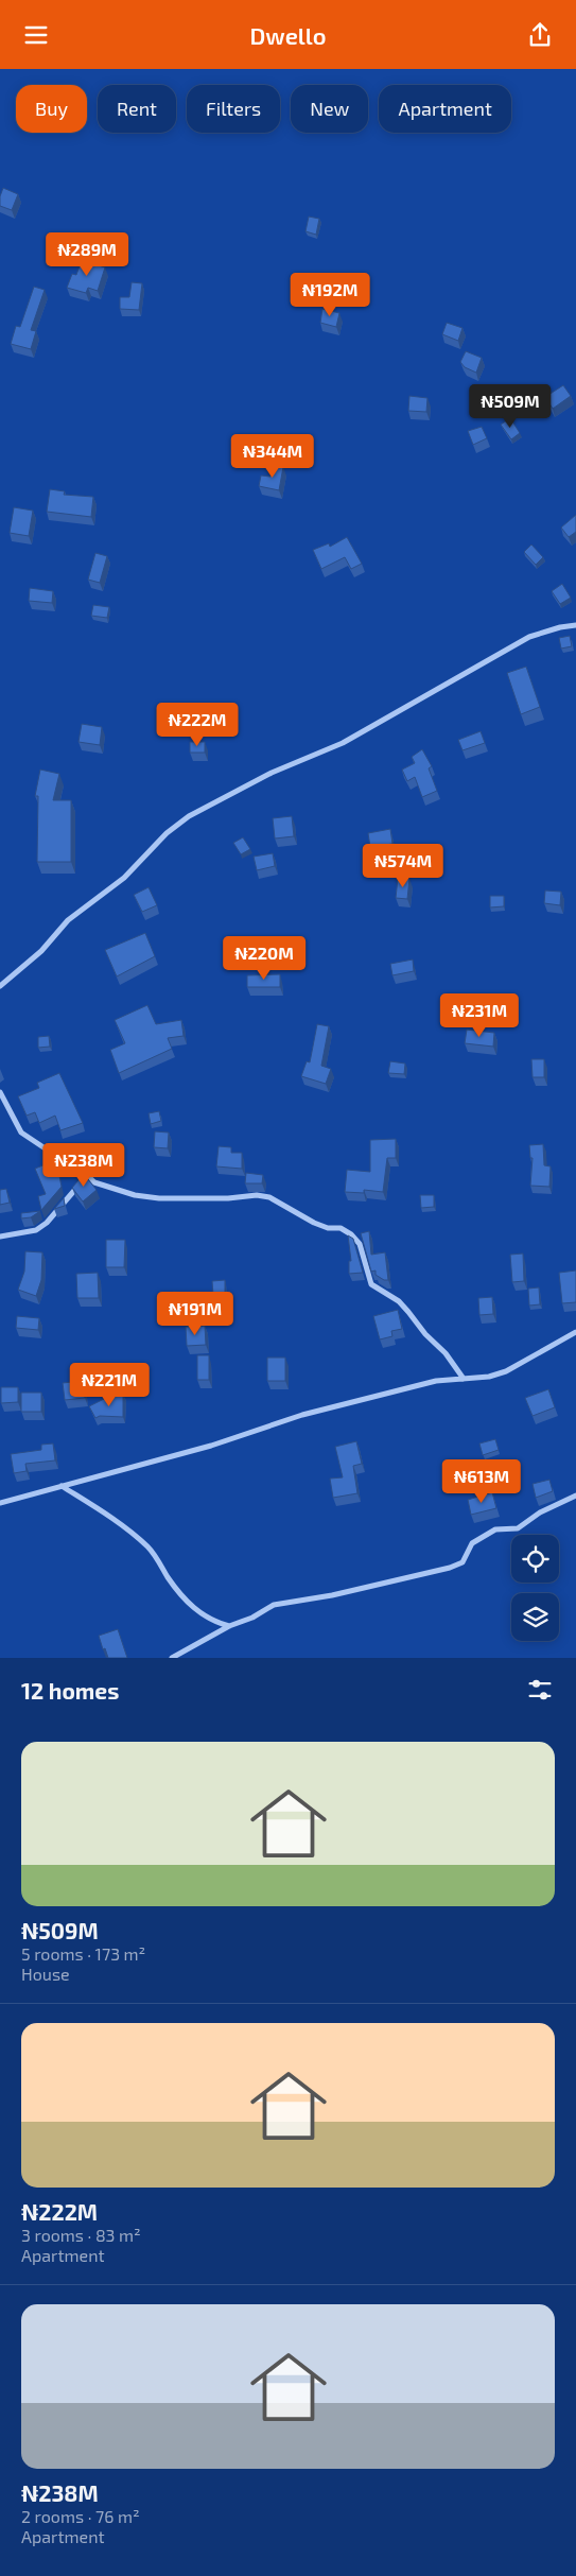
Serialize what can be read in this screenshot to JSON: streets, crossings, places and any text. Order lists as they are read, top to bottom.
{
  "page": {
    "header": "Dwello",
    "chip": [
      "Buy",
      "Rent",
      "Filters",
      "New",
      "Apartment"
    ],
    "price": [
      "₦289M",
      "₦192M",
      "₦509M",
      "₦344M",
      "₦222M",
      "₦574M",
      "₦220M",
      "₦231M",
      "₦238M",
      "₦191M",
      "₦221M",
      "₦613M"
    ],
    "heading": "12 homes",
    "list": [
      {
        "name": "₦509M",
        "note": "5 rooms · 173 m² · House"
      },
      {
        "name": "₦222M",
        "note": "3 rooms · 83 m² · Apartment"
      },
      {
        "name": "₦238M",
        "note": "2 rooms · 76 m² · Apartment"
      }
    ]
  }
}
